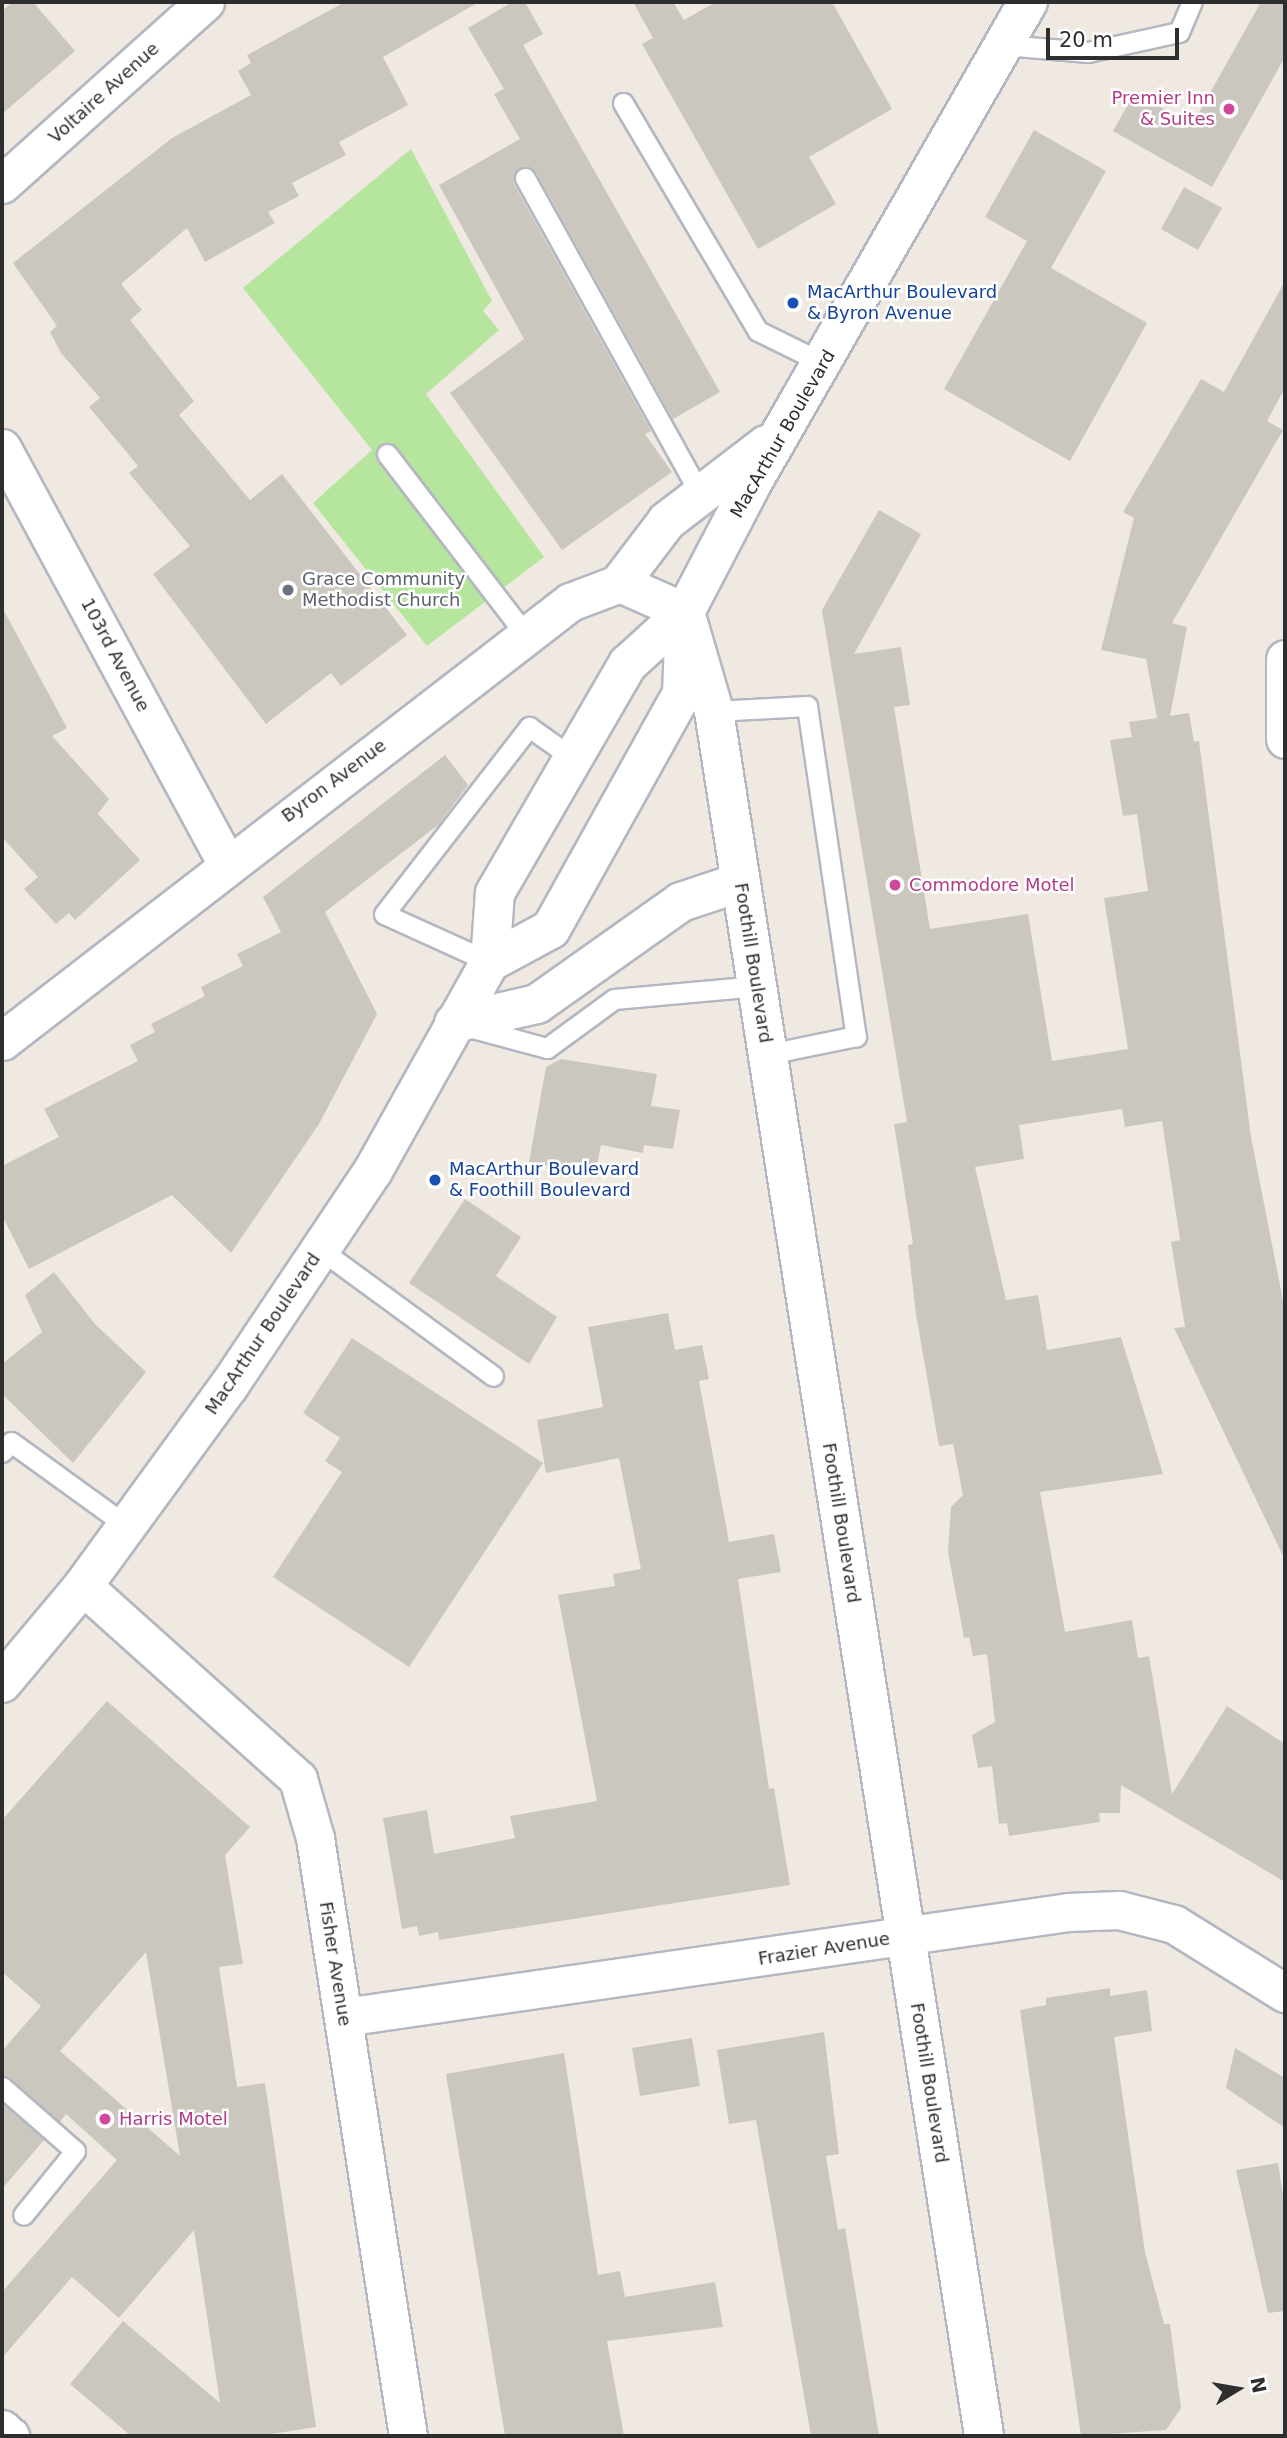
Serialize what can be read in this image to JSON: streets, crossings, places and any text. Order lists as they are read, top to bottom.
{
  "streets": {
    "main road": ["MacArthur Boulevard", "Foothill Boulevard"],
    "street": [
      "Voltaire Avenue",
      "103rd Avenue",
      "Byron Avenue",
      "Frazier Avenue",
      "Fisher Avenue"
    ]
  },
  "crossings": [
    ["MacArthur Boulevard", "Foothill Boulevard"],
    ["MacArthur Boulevard", "Fisher Avenue"],
    ["103rd Avenue", "Byron Avenue"],
    ["Foothill Boulevard", "Frazier Avenue"],
    ["Frazier Avenue", "Fisher Avenue"]
  ],
  "places": [
    "Premier Inn & Suites",
    "MacArthur Boulevard & Byron Avenue",
    "Grace Community Methodist Church",
    "Commodore Motel",
    "MacArthur Boulevard & Foothill Boulevard",
    "Harris Motel"
  ],
  "scale_bar": "20 m",
  "north": "right"
}
